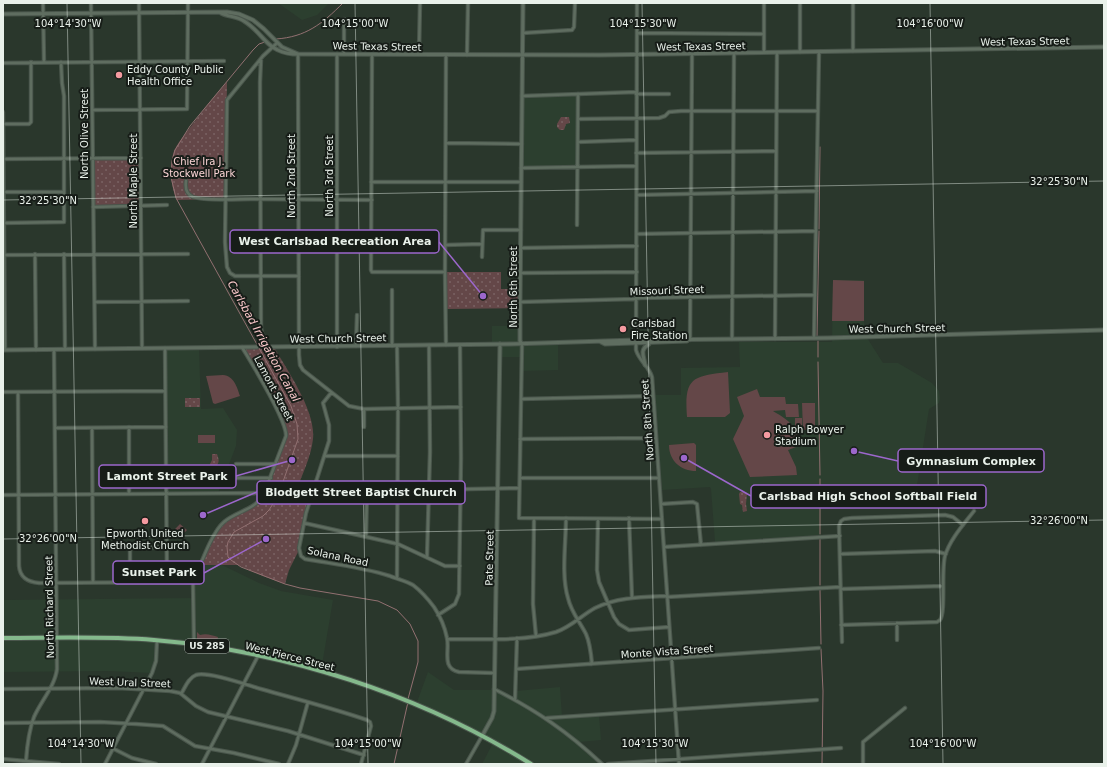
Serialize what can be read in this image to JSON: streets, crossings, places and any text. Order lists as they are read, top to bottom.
{
  "streets": {
    "highway": ["US 285", "West Pierce Street"],
    "street": [
      "West Texas Street",
      "North Olive Street",
      "North 2nd Street",
      "North 3rd Street",
      "North Maple Street",
      "North 6th Street",
      "Missouri Street",
      "West Church Street",
      "Lamont Street",
      "North 8th Street",
      "Solana Road",
      "Pate Street",
      "North Richard Street",
      "Monte Vista Street",
      "West Ural Street"
    ]
  },
  "crossings": [
    ["West Texas Street", "North 2nd Street"],
    ["West Texas Street", "North 3rd Street"],
    ["West Texas Street", "North 6th Street"],
    ["West Texas Street", "North 8th Street"],
    ["North Olive Street", "West Church Street"],
    ["North 2nd Street", "West Church Street"],
    ["North 3rd Street", "West Church Street"],
    ["North Maple Street", "West Church Street"],
    ["North 6th Street", "Missouri Street"],
    ["North 6th Street", "West Church Street"],
    ["Missouri Street", "North 8th Street"],
    ["West Church Street", "Lamont Street"],
    ["West Church Street", "North 8th Street"],
    ["West Church Street", "Pate Street"],
    ["West Church Street", "North Richard Street"],
    ["Lamont Street", "West Pierce Street"],
    ["North 8th Street", "Monte Vista Street"],
    ["Solana Road", "Pate Street"],
    ["Pate Street", "West Pierce Street"],
    ["North Richard Street", "West Pierce Street"],
    ["North Richard Street", "West Ural Street"]
  ],
  "water": ["Carlsbad Irrigation Canal"],
  "parks": ["Chief Ira J. Stockwell Park"],
  "places": [
    "Eddy County Public Health Office",
    "West Carlsbad Recreation Area",
    "Carlsbad Fire Station",
    "Ralph Bowyer Stadium",
    "Gymnasium Complex",
    "Carlsbad High School Softball Field",
    "Lamont Street Park",
    "Blodgett Street Baptist Church",
    "Epworth United Methodist Church",
    "Sunset Park"
  ],
  "coordinates": [
    "104°14'30\"W",
    "104°15'00\"W",
    "104°15'30\"W",
    "104°16'00\"W",
    "32°25'30\"N",
    "32°26'00\"N"
  ]
}
